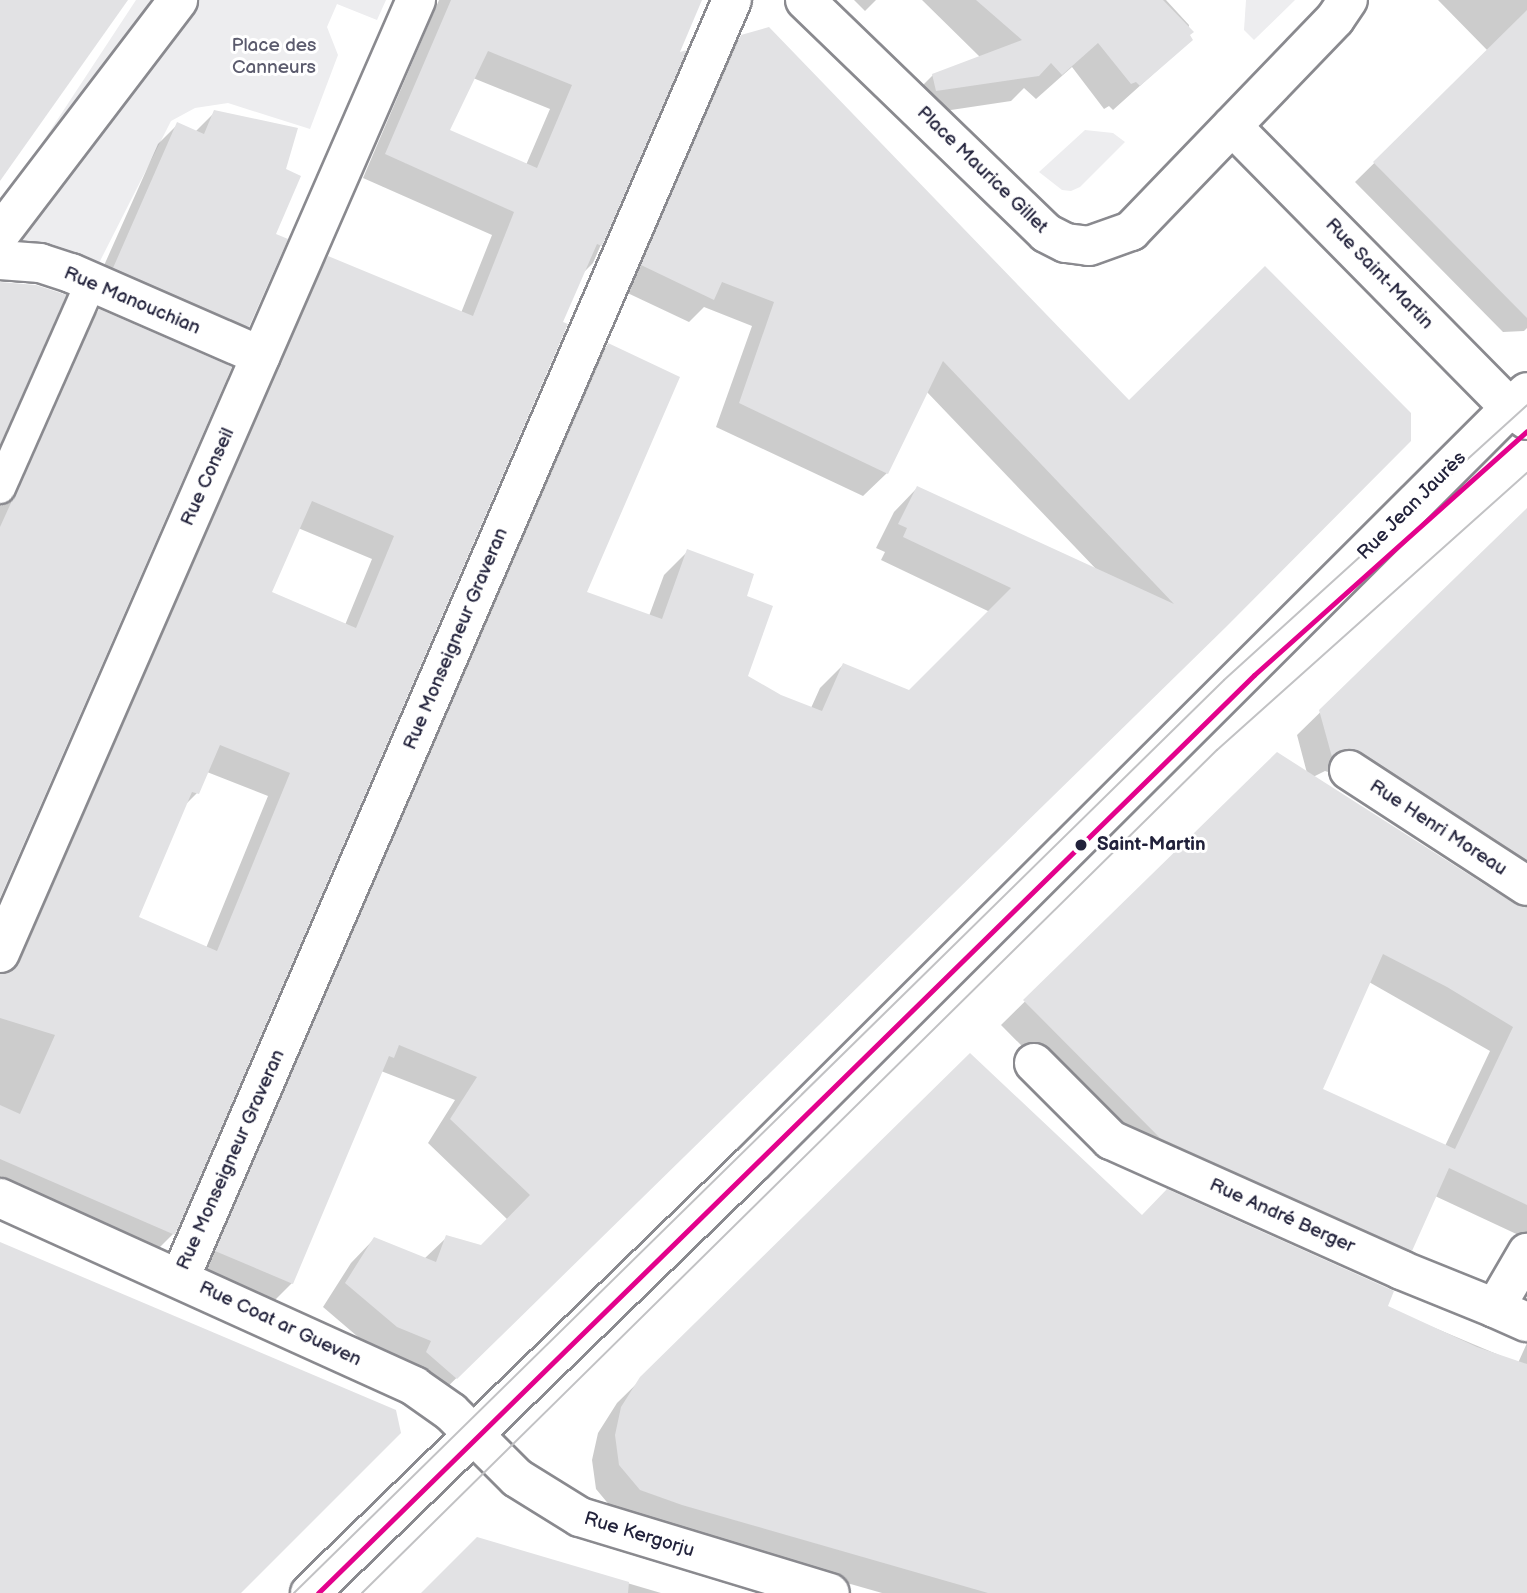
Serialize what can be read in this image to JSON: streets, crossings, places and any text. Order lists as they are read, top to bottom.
{
  "streets": {
    "street": [
      "Place Maurice Gillet",
      "Rue Saint-Martin",
      "Rue Manouchian",
      "Rue Conseil",
      "Rue Jean Jaurès",
      "Rue Monseigneur Graveran",
      "Rue Henri Moreau",
      "Rue André Berger",
      "Rue Coat ar Gueven",
      "Rue Kergorju"
    ]
  },
  "crossings": [
    ["Place Maurice Gillet", "Rue Saint-Martin"],
    ["Rue Saint-Martin", "Rue Jean Jaurès"],
    ["Rue Manouchian", "Rue Conseil"],
    ["Rue Jean Jaurès", "Rue Coat ar Gueven"],
    ["Rue Jean Jaurès", "Rue Kergorju"],
    ["Rue Monseigneur Graveran", "Rue Coat ar Gueven"],
    ["Rue Coat ar Gueven", "Rue Kergorju"]
  ],
  "parks": ["Place des Canneurs"],
  "places": ["Saint-Martin"]
}
